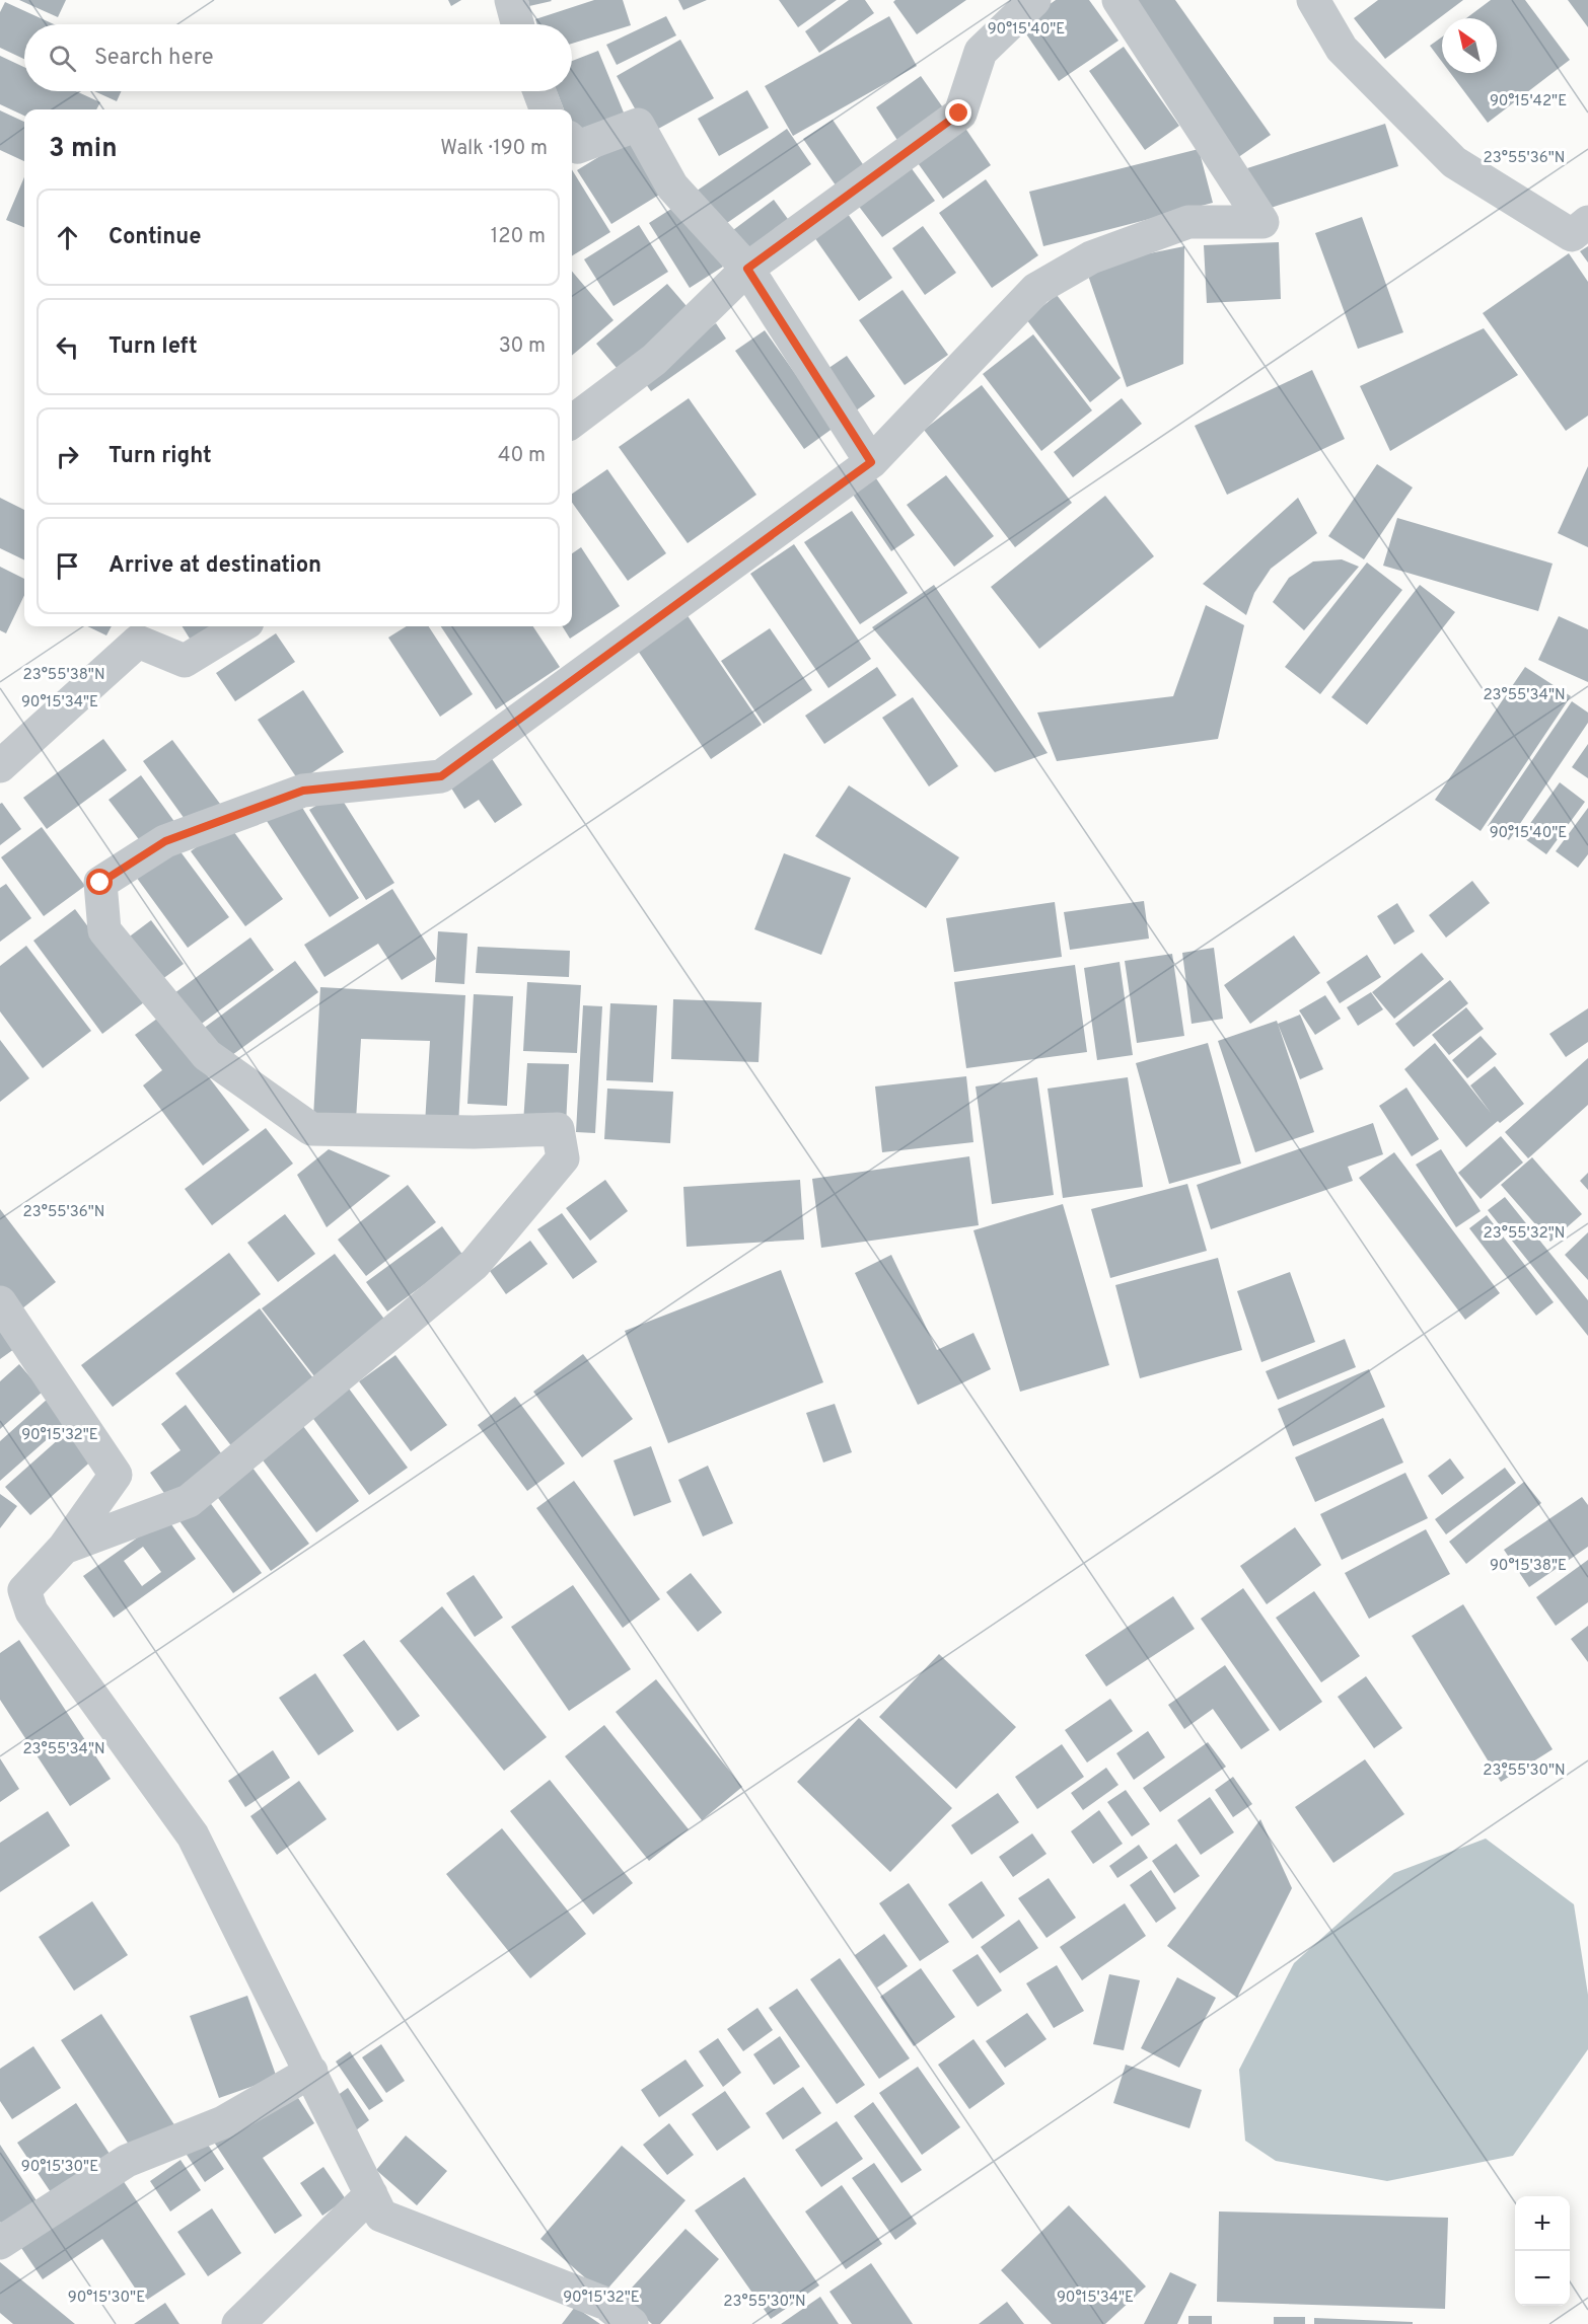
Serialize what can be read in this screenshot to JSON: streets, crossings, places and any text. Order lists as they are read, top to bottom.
{
  "north": "top left",
  "page": {
    "search": "Search here",
    "heading": ["3 min", "Walk · 190 m"],
    "list": [
      ["Continue", "120 m"],
      ["Turn left", "30 m"],
      ["Turn right", "40 m"],
      "Arrive at destination"
    ],
    "map_buttons": ["+", "−"]
  },
  "coordinates": [
    "90°15'40\"E",
    "90°15'42\"E",
    "23°55'36\"N",
    "23°55'38\"N",
    "23°55'34\"N",
    "90°15'34\"E",
    "23°55'32\"N",
    "90°15'32\"E",
    "90°15'38\"E",
    "23°55'30\"N",
    "90°15'30\"E"
  ]
}
